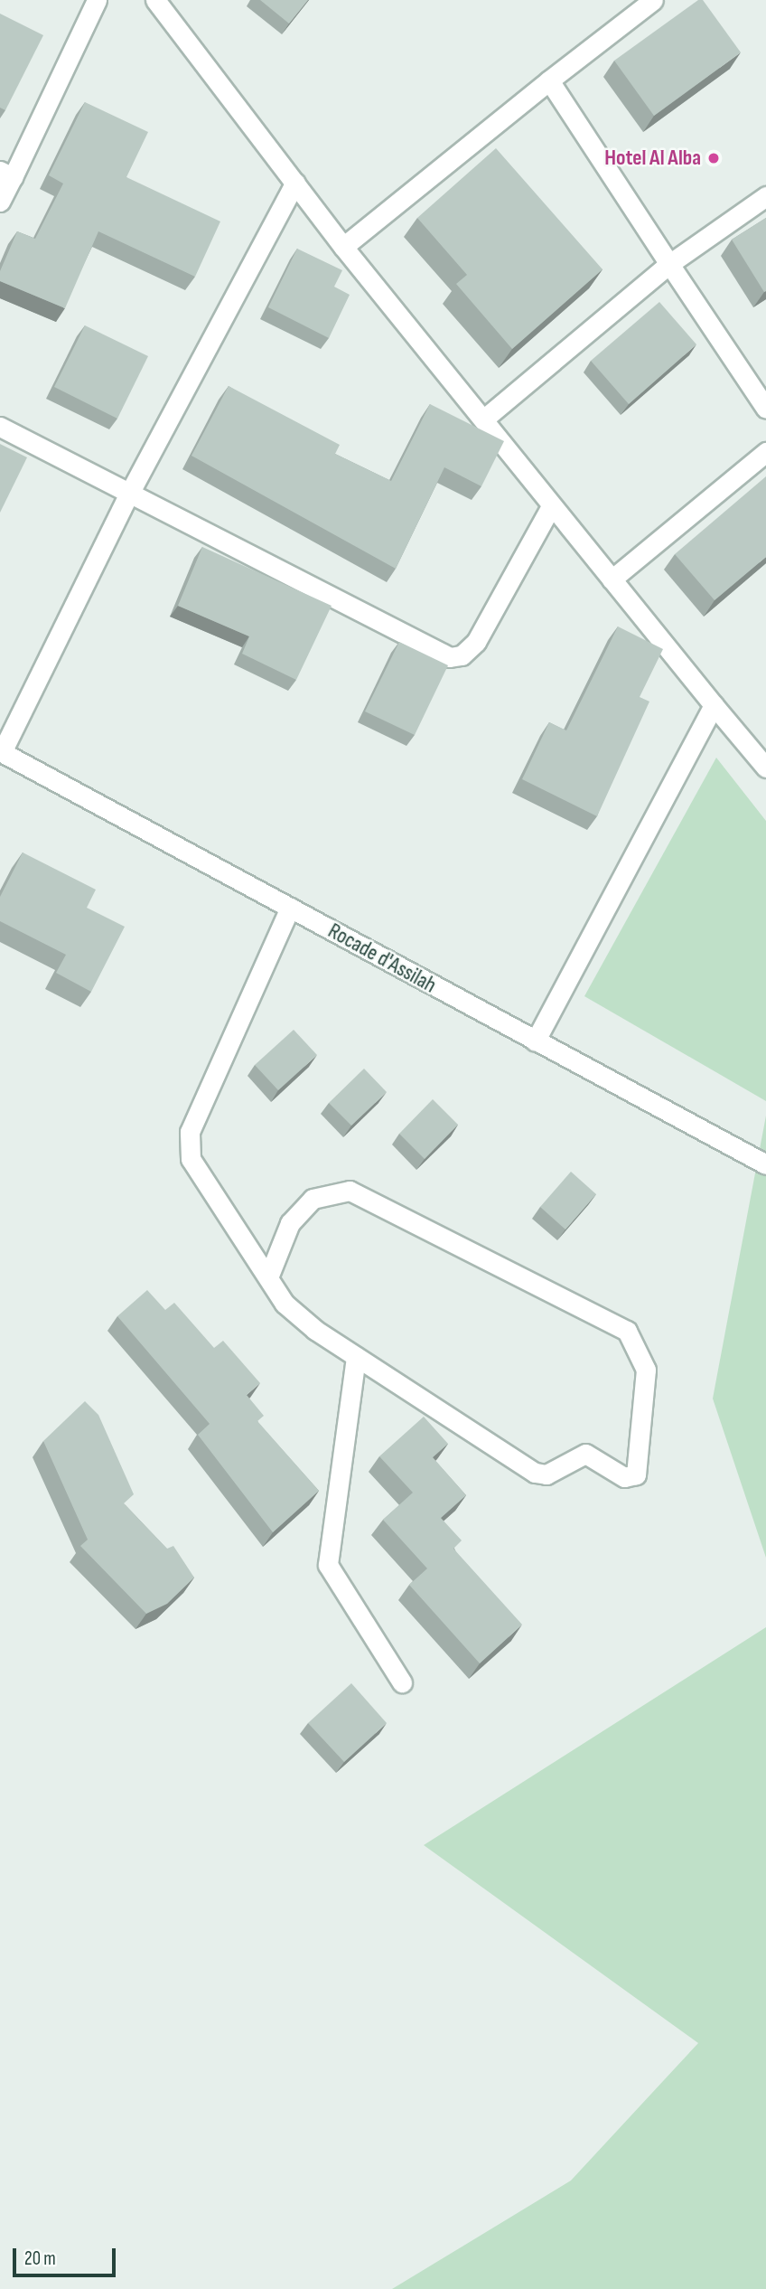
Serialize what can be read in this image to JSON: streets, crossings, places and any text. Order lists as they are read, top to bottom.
{
  "streets": {
    "street": ["Rocade d'Assilah"]
  },
  "places": ["Hotel Al Alba"],
  "scale_bar": "20 m"
}
